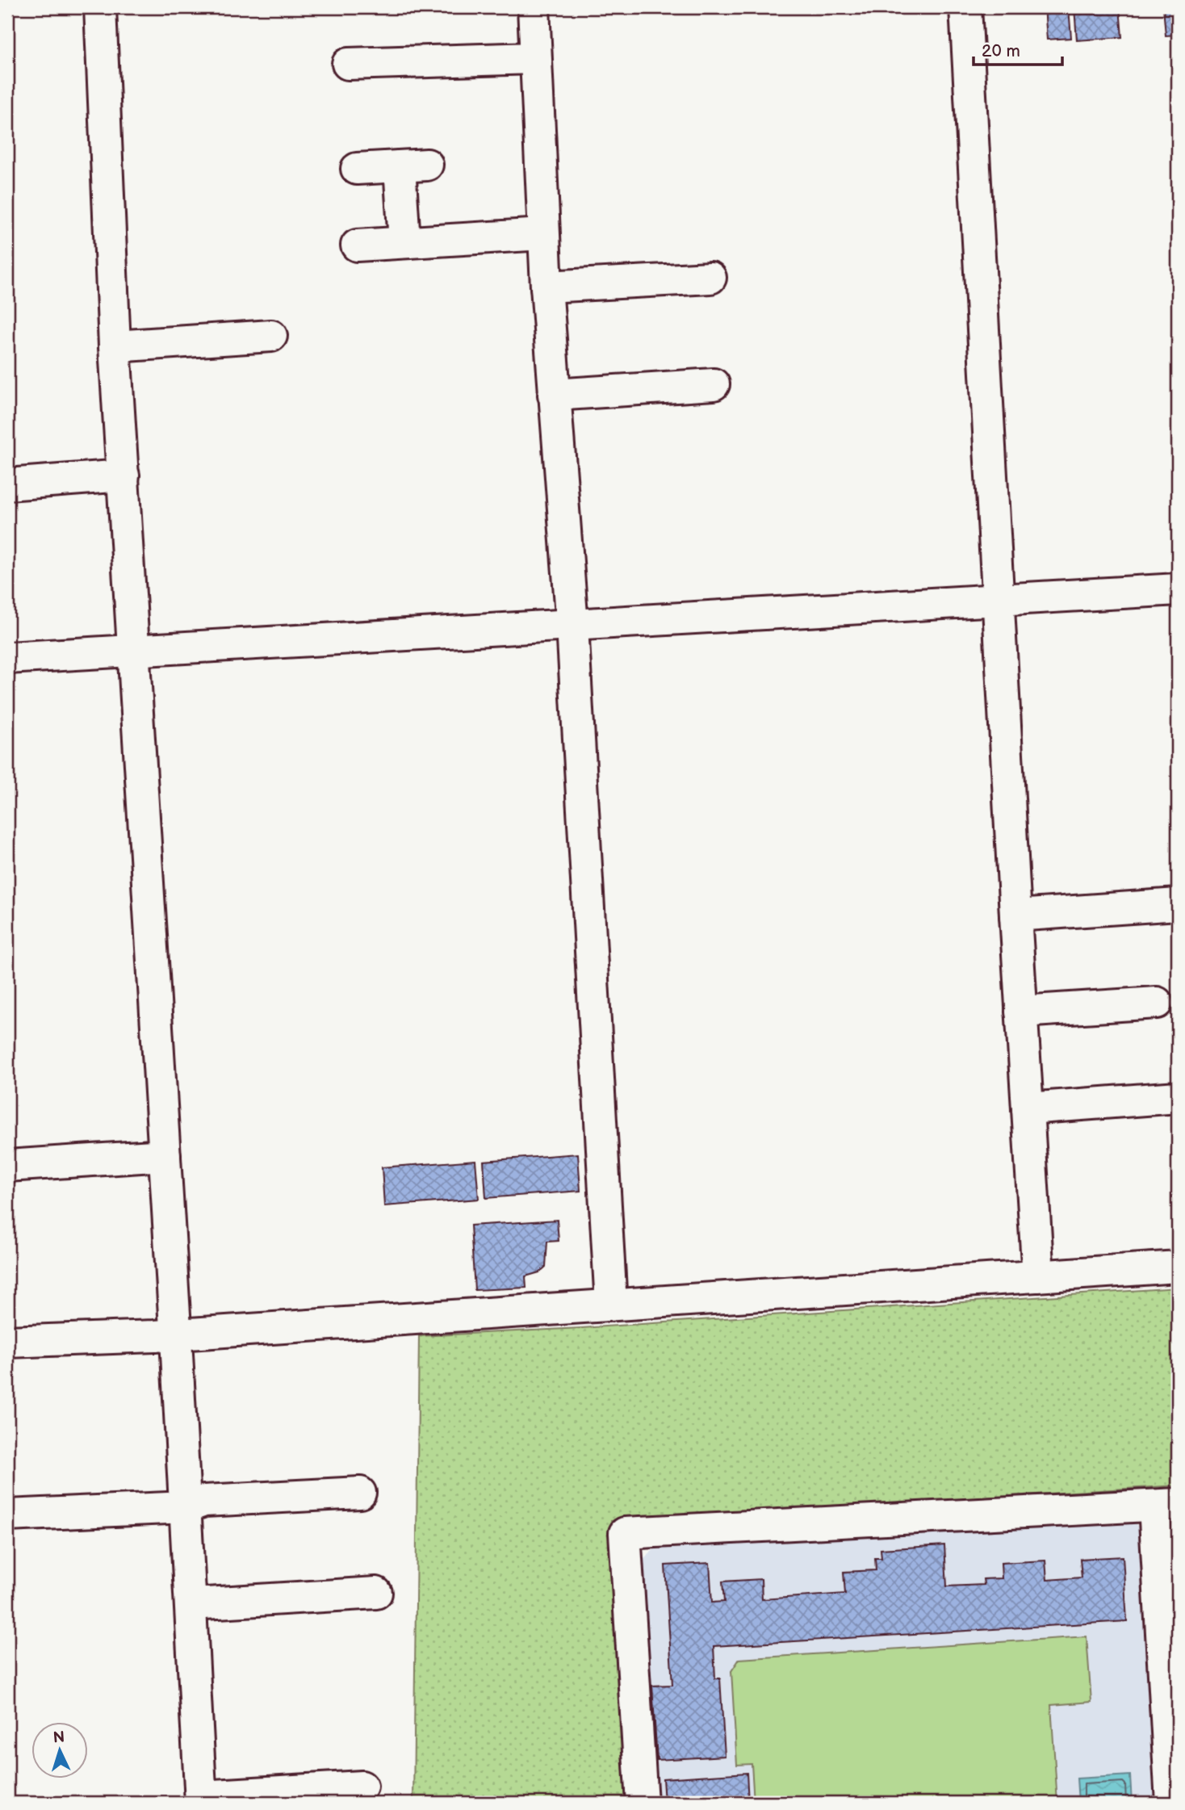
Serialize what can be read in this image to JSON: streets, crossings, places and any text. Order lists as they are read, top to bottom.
{
  "scale_bar": "20 m",
  "north": "top"
}
